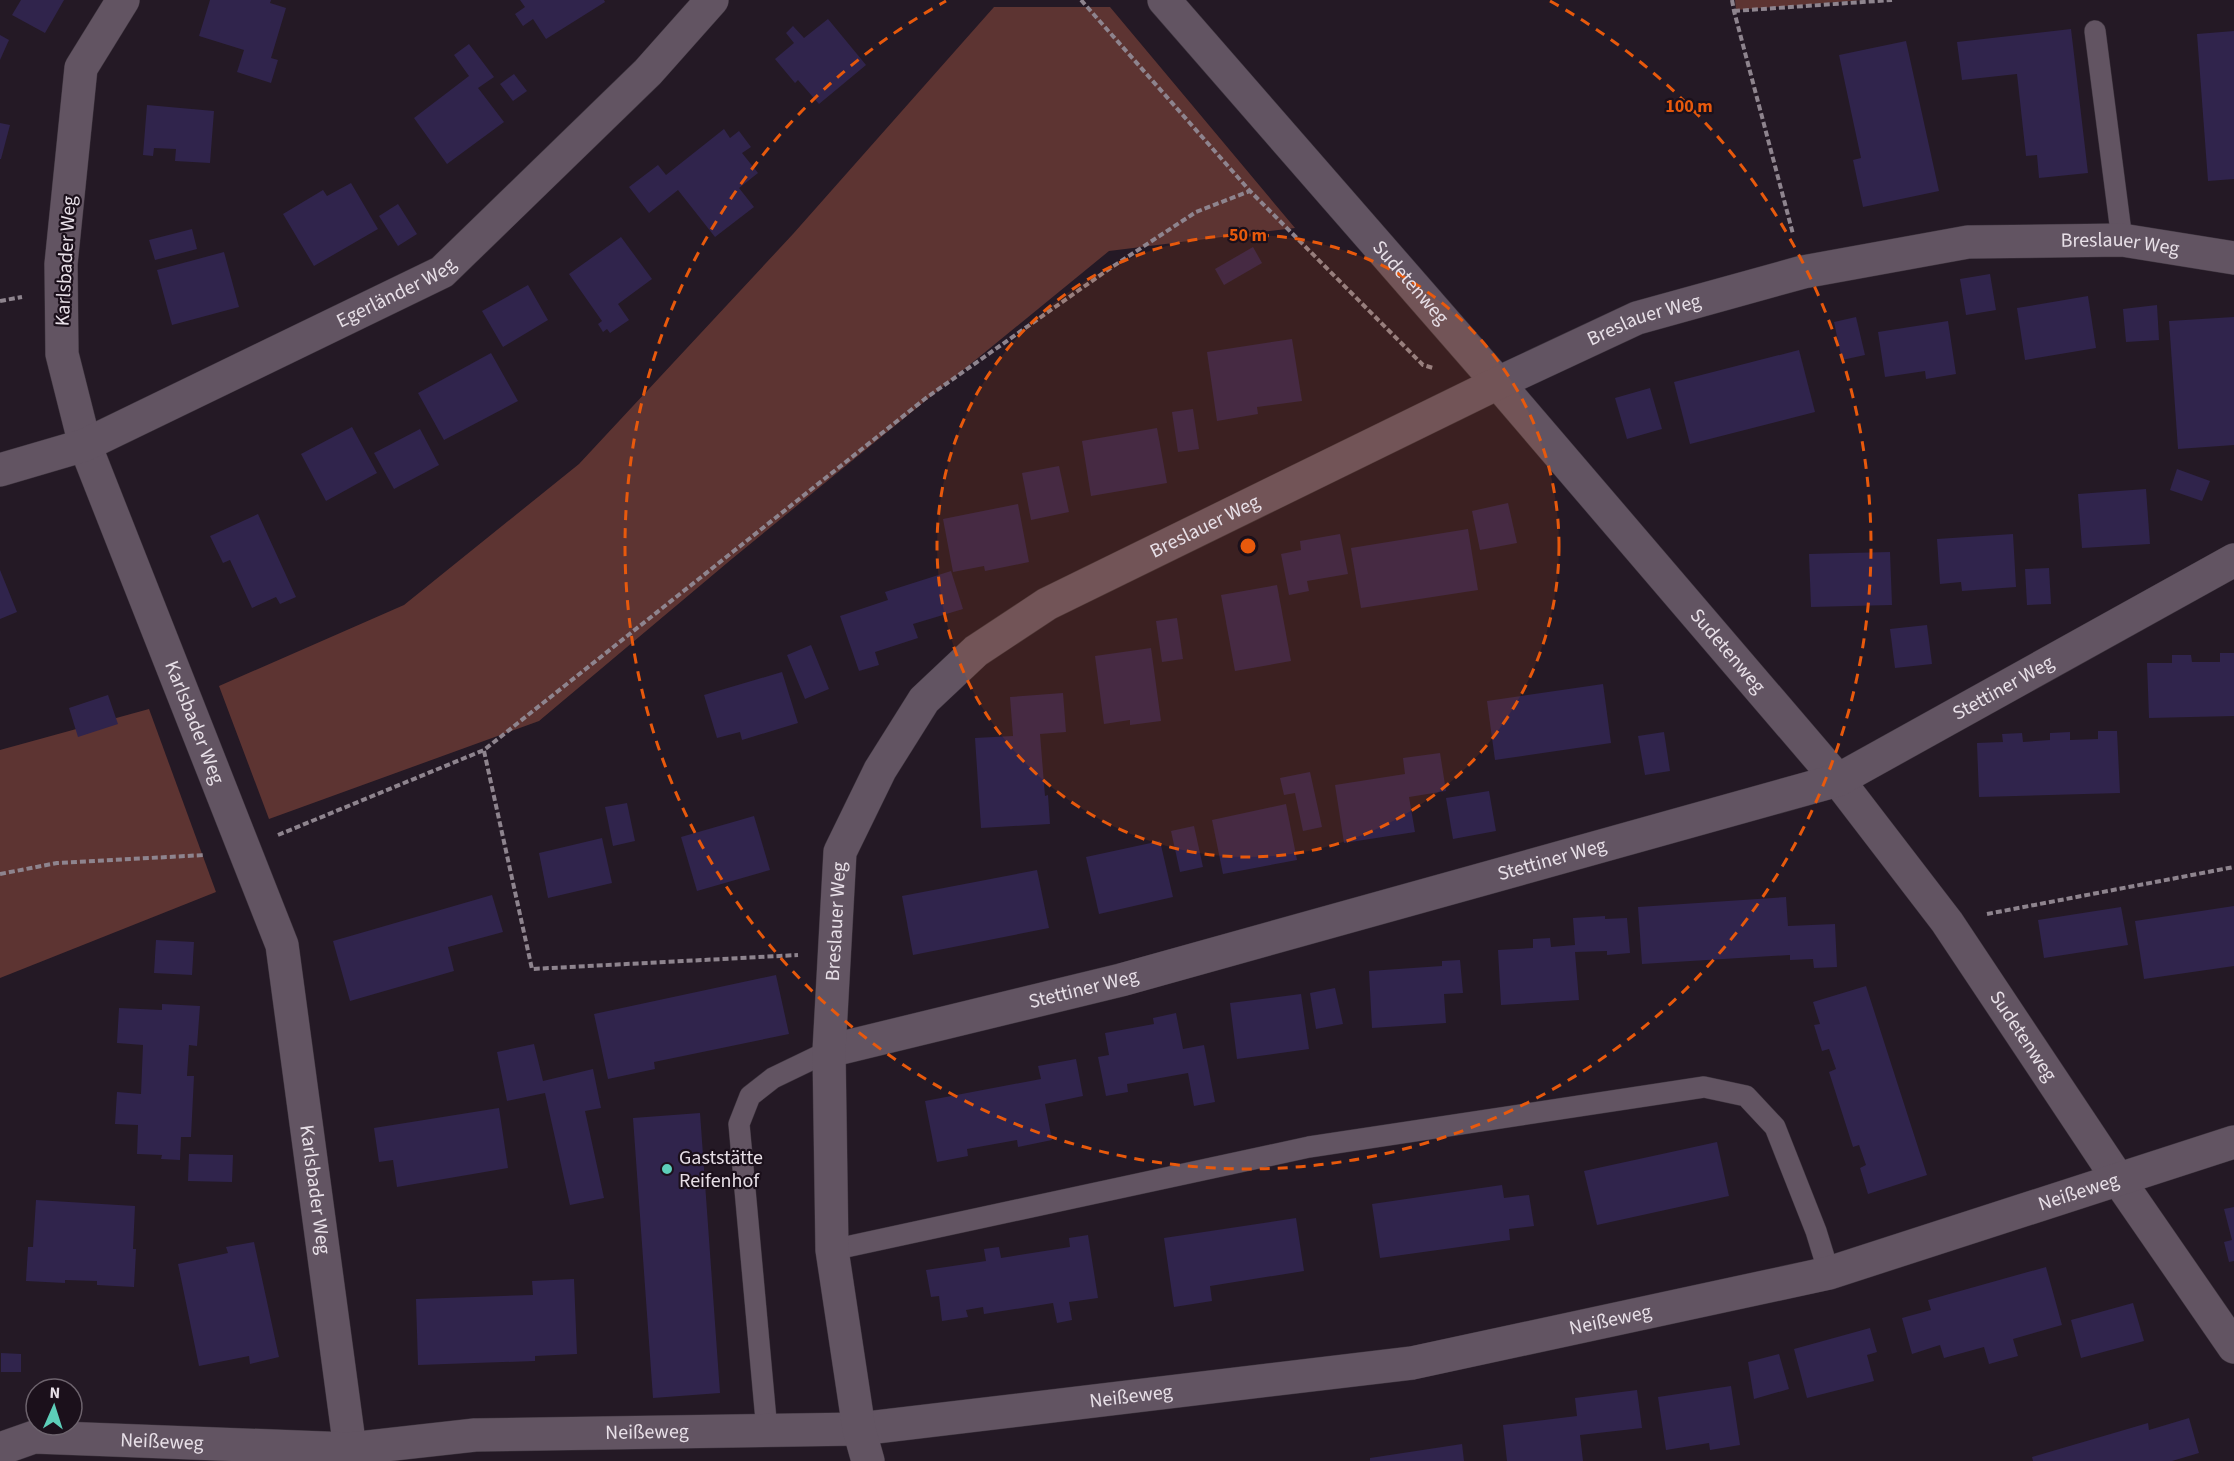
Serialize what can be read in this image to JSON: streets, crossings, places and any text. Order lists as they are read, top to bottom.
{
  "streets": {
    "street": [
      "Breslauer Weg",
      "Karlsbader Weg",
      "Sudetenweg",
      "Egerländer Weg",
      "Stettiner Weg",
      "Neißeweg"
    ]
  },
  "crossings": [
    ["Breslauer Weg", "Sudetenweg"],
    ["Breslauer Weg", "Stettiner Weg"],
    ["Breslauer Weg", "Neißeweg"],
    ["Karlsbader Weg", "Egerländer Weg"],
    ["Karlsbader Weg", "Neißeweg"],
    ["Sudetenweg", "Stettiner Weg"],
    ["Sudetenweg", "Neißeweg"]
  ],
  "places": ["Gaststätte Reifenhof"],
  "north": "top",
  "rings": ["100 m", "50 m"]
}
